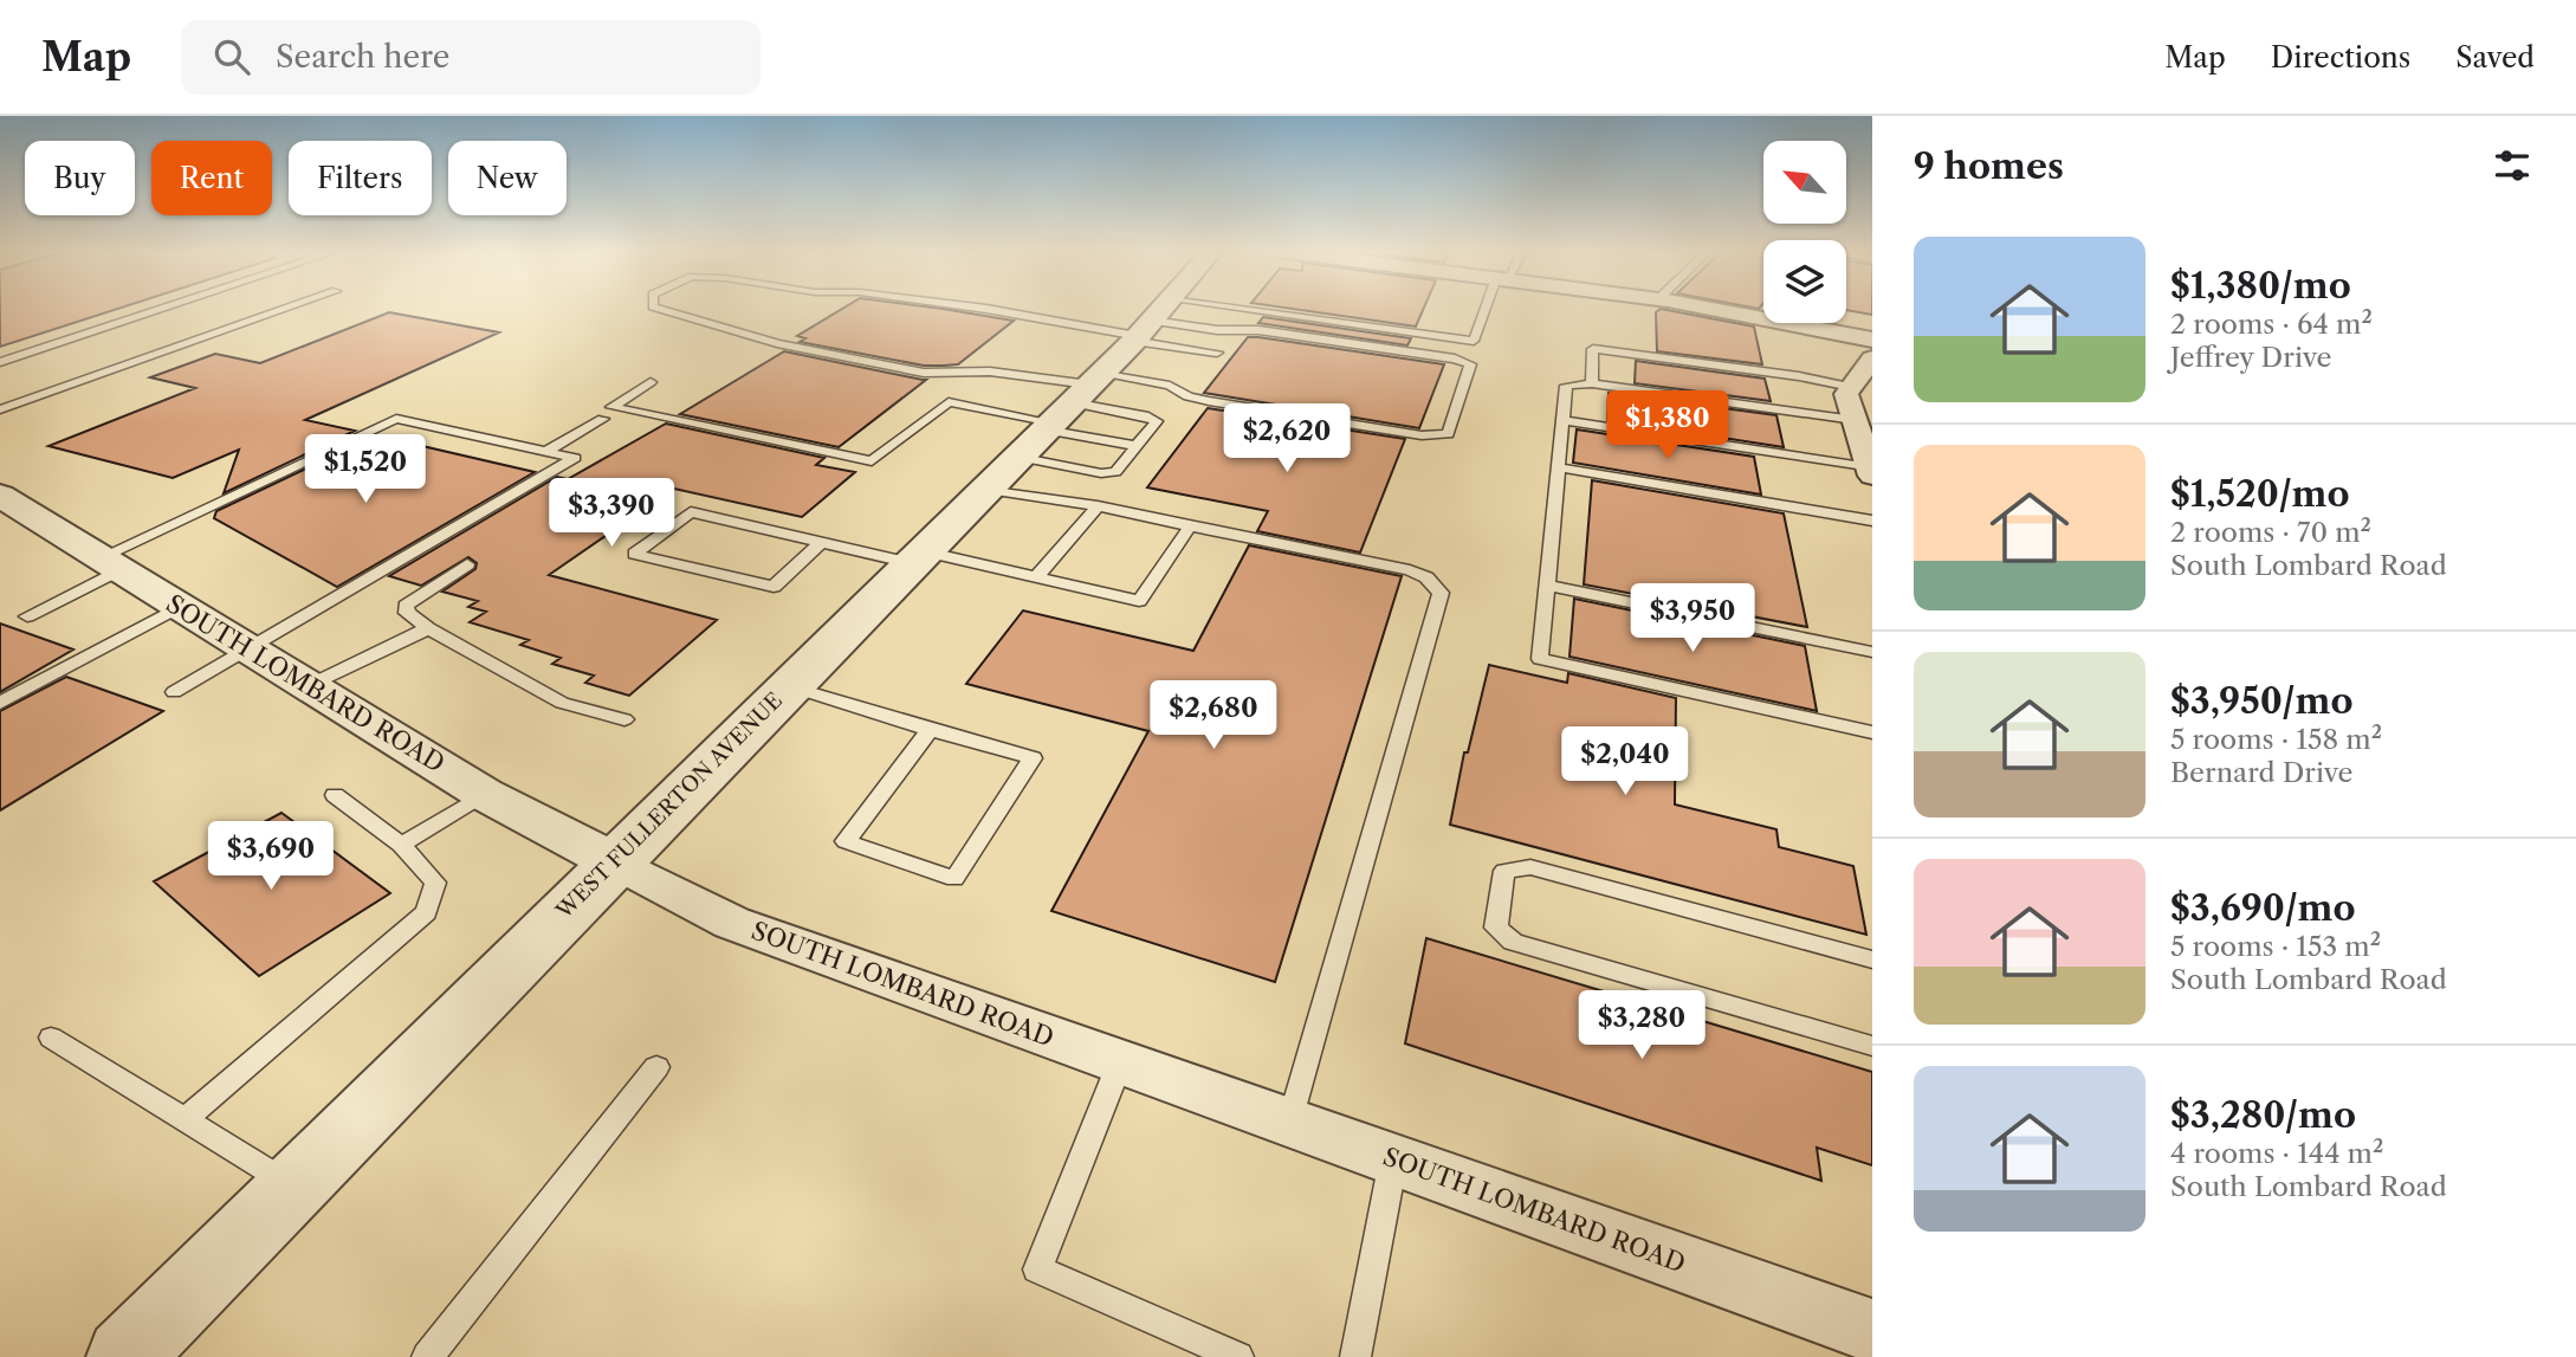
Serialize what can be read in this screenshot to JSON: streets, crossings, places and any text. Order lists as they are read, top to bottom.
{
  "streets": {
    "street": ["SOUTH LOMBARD ROAD", "WEST FULLERTON AVENUE"]
  },
  "crossings": [
    ["SOUTH LOMBARD ROAD", "WEST FULLERTON AVENUE"]
  ],
  "north": "top left",
  "page": {
    "header": "Map",
    "search": "Search here",
    "nav": ["Map", "Directions", "Saved"],
    "heading": "9 homes",
    "chip": [
      "Buy",
      "Rent",
      "Filters",
      "New"
    ],
    "list": [
      {
        "name": "$1,380/mo",
        "note": "2 rooms · 64 m² · Jeffrey Drive"
      },
      {
        "name": "$1,520/mo",
        "note": "2 rooms · 70 m² · South Lombard Road"
      },
      {
        "name": "$3,950/mo",
        "note": "5 rooms · 158 m² · Bernard Drive"
      },
      {
        "name": "$3,690/mo",
        "note": "5 rooms · 153 m² · South Lombard Road"
      },
      {
        "name": "$3,280/mo",
        "note": "4 rooms · 144 m² · South Lombard Road"
      }
    ],
    "price": [
      "$1,380",
      "$2,620",
      "$1,520",
      "$3,390",
      "$3,950",
      "$2,680",
      "$2,040",
      "$3,690",
      "$3,280"
    ]
  }
}
